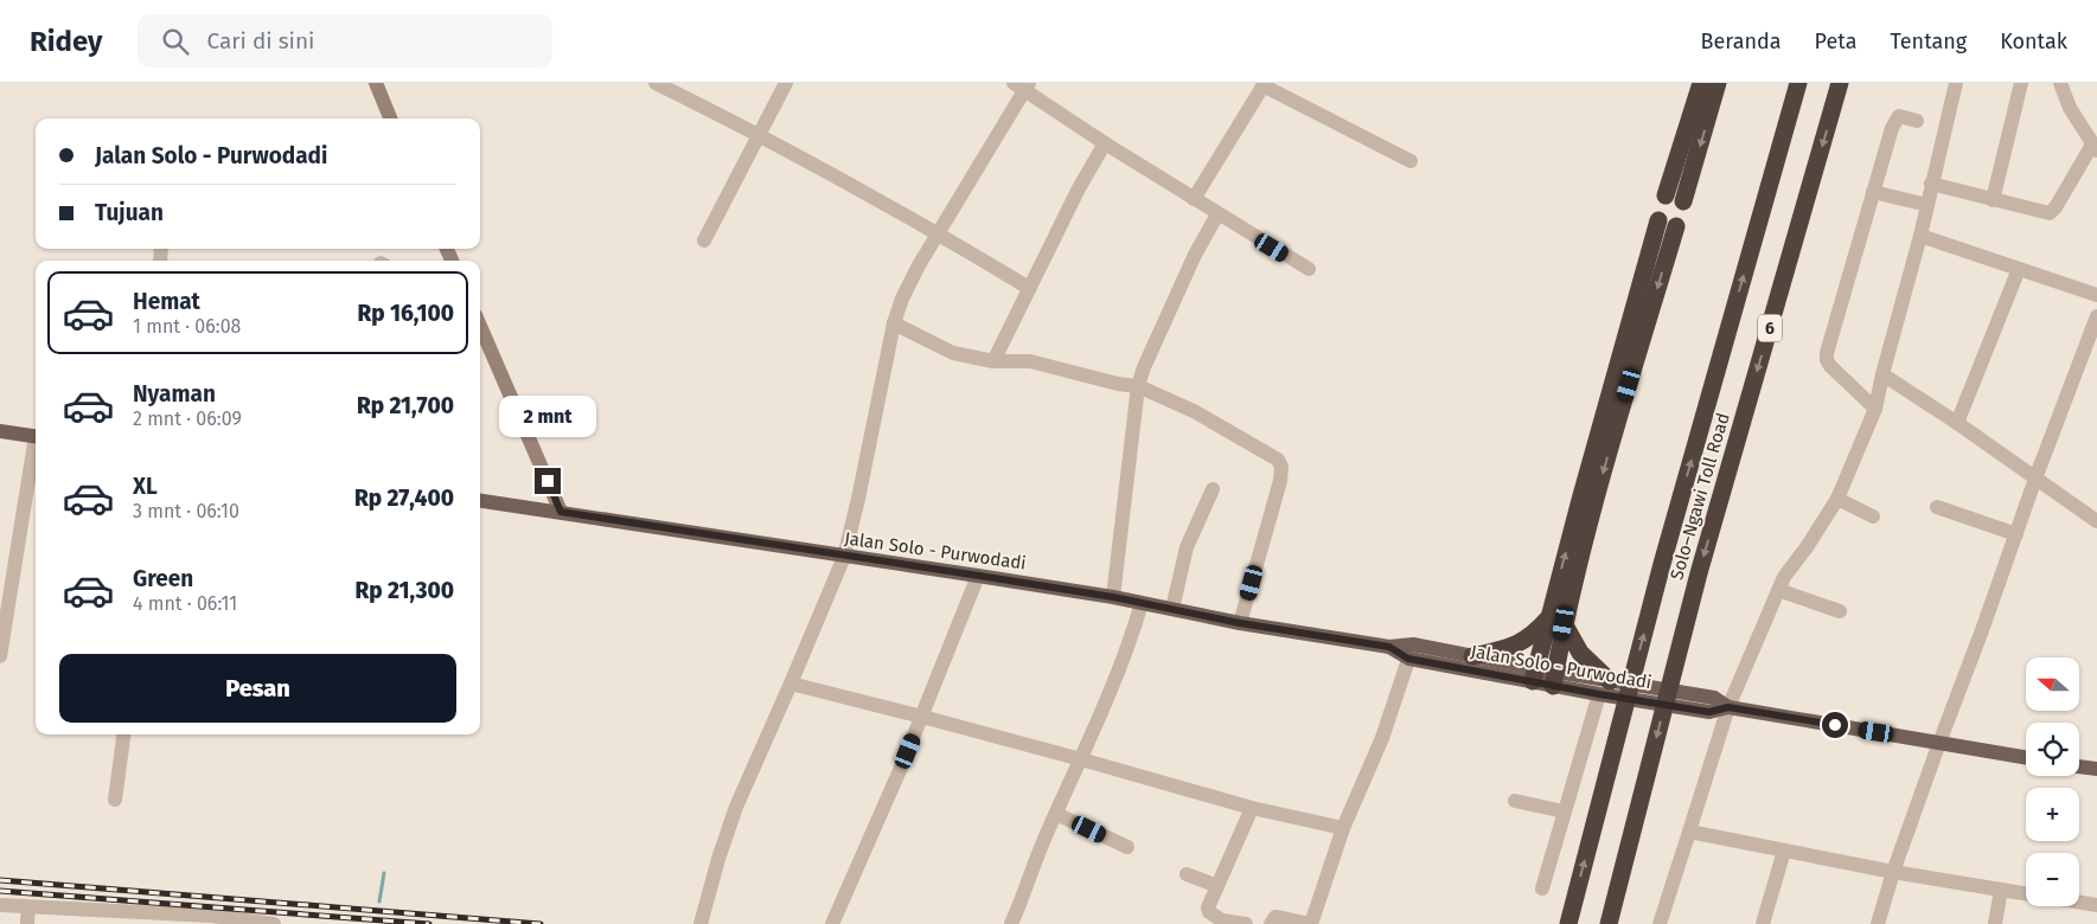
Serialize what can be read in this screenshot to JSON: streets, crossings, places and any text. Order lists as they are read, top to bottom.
{
  "streets": {
    "highway": ["6", "Solo–Ngawi Toll Road"],
    "main road": ["Jalan Solo - Purwodadi"]
  },
  "north": "left",
  "page": {
    "header": "Ridey",
    "search": "Cari di sini",
    "nav": [
      "Beranda",
      "Peta",
      "Tentang",
      "Kontak"
    ],
    "banner": ["Jalan Solo - Purwodadi", "Tujuan"],
    "list": [
      {
        "name": "Hemat",
        "note": "1 mnt · 06:08",
        "value": "Rp 16,100"
      },
      {
        "name": "Nyaman",
        "note": "2 mnt · 06:09",
        "value": "Rp 21,700"
      },
      {
        "name": "XL",
        "note": "3 mnt · 06:10",
        "value": "Rp 27,400"
      },
      {
        "name": "Green",
        "note": "4 mnt · 06:11",
        "value": "Rp 21,300"
      }
    ],
    "bubble": "2 mnt",
    "buttons": "Pesan",
    "map_buttons": ["+", "−"]
  }
}
